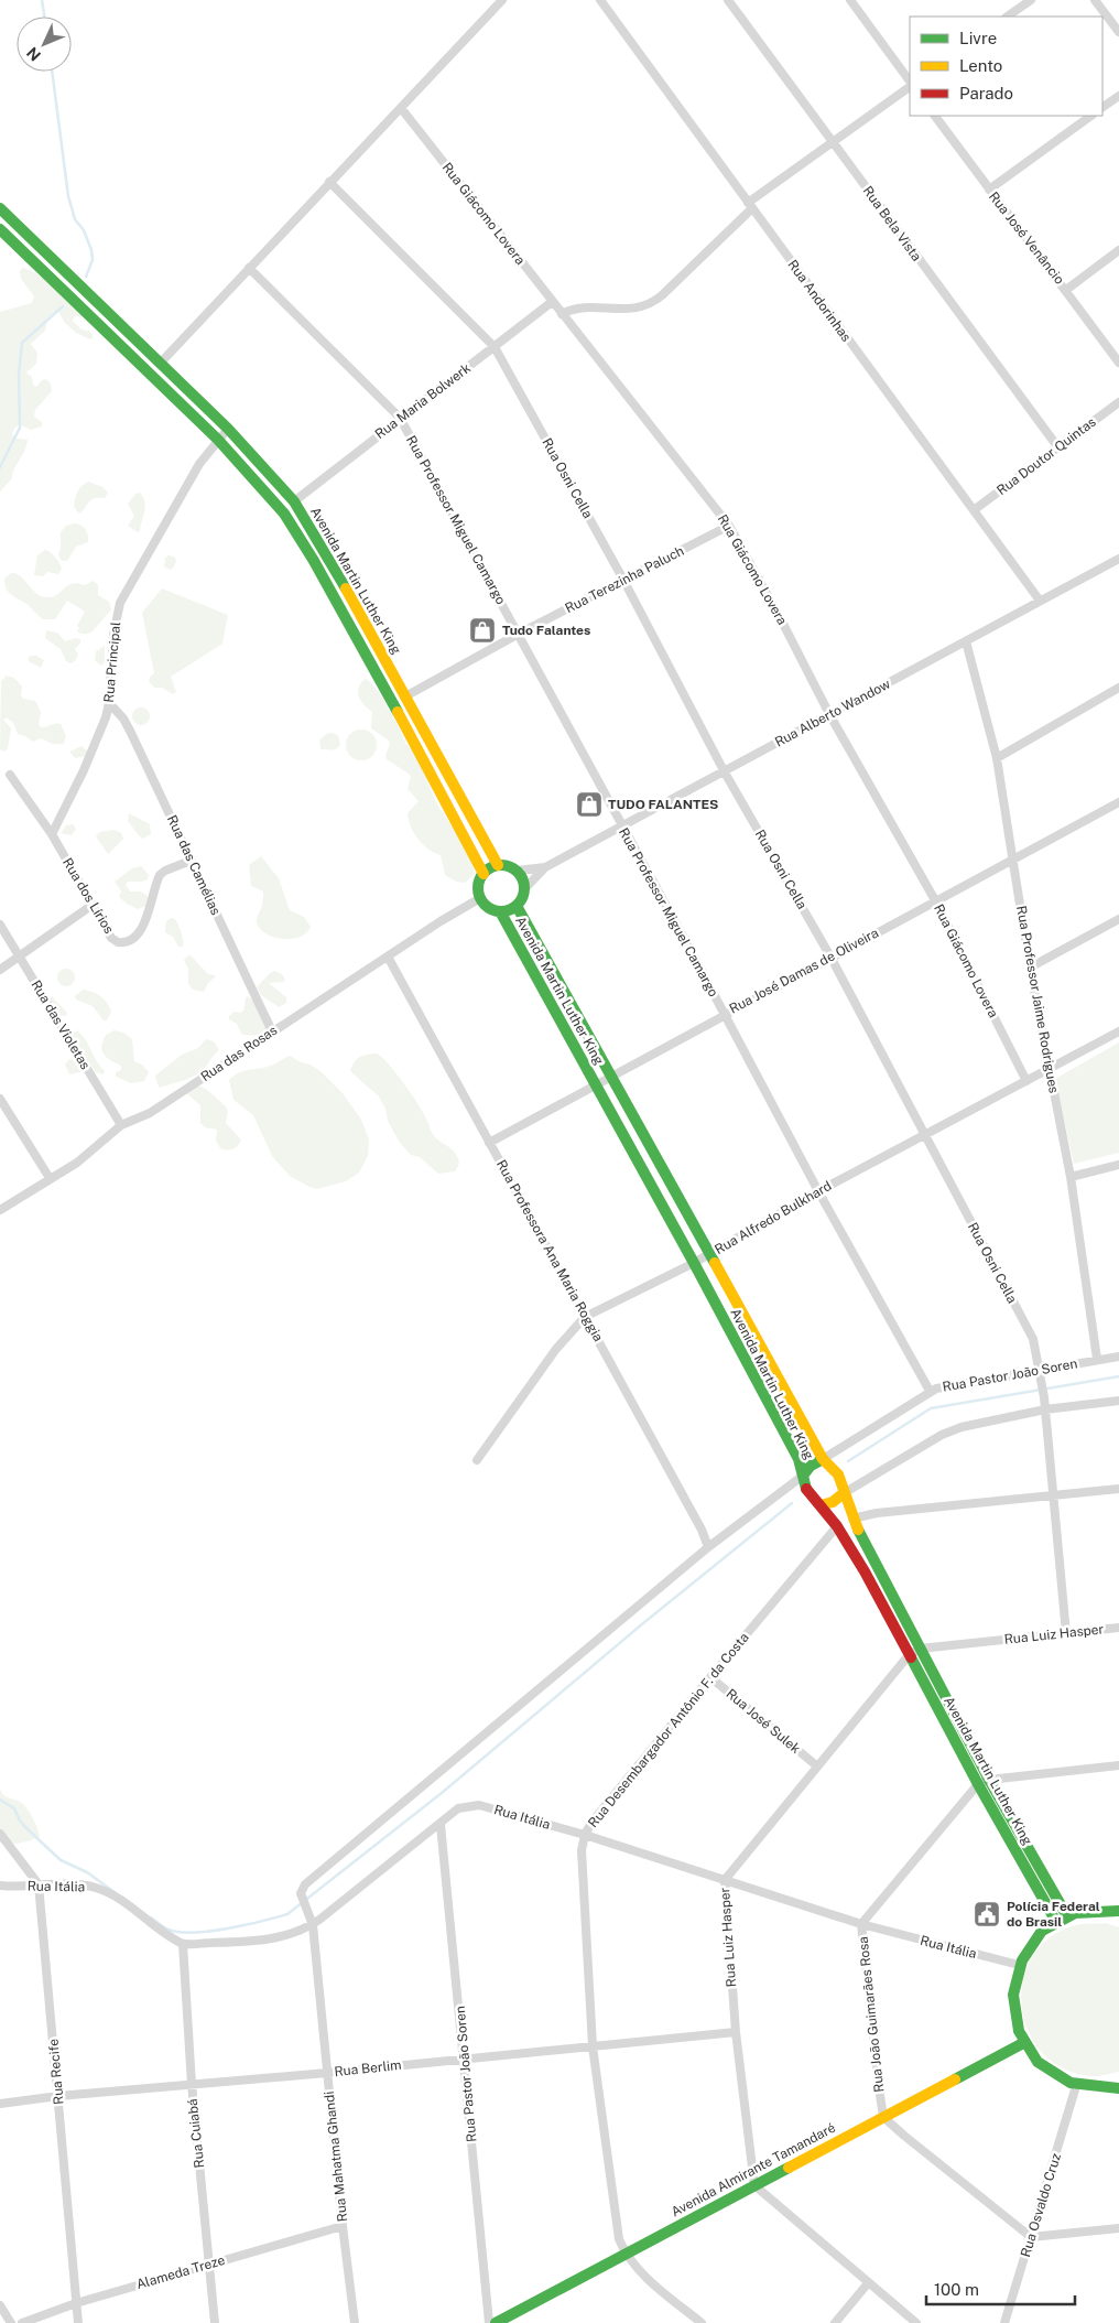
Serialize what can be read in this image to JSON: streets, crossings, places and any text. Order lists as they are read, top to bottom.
{
  "streets": {
    "main road": ["Avenida Martin Luther King", "Avenida Almirante Tamandaré"],
    "street": [
      "Rua Giácomo Lovera",
      "Rua Bela Vista",
      "Rua José Venâncio",
      "Rua Andorinhas",
      "Rua Maria Bolwerk",
      "Rua Doutor Quintas",
      "Rua Osni Cella",
      "Rua Professor Miguel Camargo",
      "Rua Terezinha Paluch",
      "Rua Principal",
      "Rua Alberto Wandow",
      "Rua das Camélias",
      "Rua dos Lírios",
      "Rua José Damas de Oliveira",
      "Rua Professor Jaime Rodrigues",
      "Rua das Violetas",
      "Rua das Rosas",
      "Rua Alfredo Bulkhard",
      "Rua Professora Ana Maria Roggia",
      "Rua Pastor João Soren",
      "Rua Luiz Hasper",
      "Rua José Sulek",
      "Rua Desembargador Antônio F. da Costa",
      "Rua Itália",
      "Rua João Guimarães Rosa",
      "Rua Berlim",
      "Rua Recife",
      "Rua Cuiabá",
      "Rua Mahatma Ghandi",
      "Rua Osvaldo Cruz",
      "Alameda Treze"
    ]
  },
  "crossings": [
    ["Rua Giácomo Lovera", "Rua Maria Bolwerk"],
    ["Rua Giácomo Lovera", "Rua Terezinha Paluch"],
    ["Rua Giácomo Lovera", "Rua Alberto Wandow"],
    ["Rua Giácomo Lovera", "Rua José Damas de Oliveira"],
    ["Rua Giácomo Lovera", "Rua Alfredo Bulkhard"],
    ["Rua Bela Vista", "Rua Doutor Quintas"],
    ["Rua Andorinhas", "Rua Doutor Quintas"],
    ["Rua Andorinhas", "Rua Alberto Wandow"],
    ["Rua Maria Bolwerk", "Rua Osni Cella"],
    ["Rua Maria Bolwerk", "Rua Professor Miguel Camargo"],
    ["Rua Maria Bolwerk", "Avenida Martin Luther King"],
    ["Rua Osni Cella", "Rua Terezinha Paluch"],
    ["Rua Osni Cella", "Rua Alberto Wandow"],
    ["Rua Osni Cella", "Rua José Damas de Oliveira"],
    ["Rua Osni Cella", "Rua Alfredo Bulkhard"],
    ["Rua Osni Cella", "Rua Pastor João Soren"],
    ["Rua Osni Cella", "Rua Luiz Hasper"],
    ["Rua Professor Miguel Camargo", "Rua Terezinha Paluch"],
    ["Rua Professor Miguel Camargo", "Rua Alberto Wandow"],
    ["Rua Professor Miguel Camargo", "Rua José Damas de Oliveira"],
    ["Rua Professor Miguel Camargo", "Rua Alfredo Bulkhard"],
    ["Rua Professor Miguel Camargo", "Rua Pastor João Soren"],
    ["Rua Terezinha Paluch", "Avenida Martin Luther King"],
    ["Avenida Martin Luther King", "Rua Principal"],
    ["Avenida Martin Luther King", "Rua Alberto Wandow"],
    ["Avenida Martin Luther King", "Rua José Damas de Oliveira"],
    ["Avenida Martin Luther King", "Rua das Rosas"],
    ["Avenida Martin Luther King", "Rua Alfredo Bulkhard"],
    ["Avenida Martin Luther King", "Rua Pastor João Soren"],
    ["Avenida Martin Luther King", "Rua Luiz Hasper"],
    ["Avenida Martin Luther King", "Rua Desembargador Antônio F. da Costa"],
    ["Avenida Martin Luther King", "Rua João Guimarães Rosa"],
    ["Rua Principal", "Rua das Camélias"],
    ["Rua Principal", "Rua dos Lírios"],
    ["Rua Alberto Wandow", "Rua Professor Jaime Rodrigues"],
    ["Rua Alberto Wandow", "Rua das Rosas"],
    ["Rua das Camélias", "Rua dos Lírios"],
    ["Rua das Camélias", "Rua das Rosas"],
    ["Rua José Damas de Oliveira", "Rua Professor Jaime Rodrigues"],
    ["Rua José Damas de Oliveira", "Rua Professora Ana Maria Roggia"],
    ["Rua Professor Jaime Rodrigues", "Rua Alfredo Bulkhard"],
    ["Rua Professor Jaime Rodrigues", "Rua Pastor João Soren"],
    ["Rua das Violetas", "Rua das Rosas"],
    ["Rua das Rosas", "Rua Professora Ana Maria Roggia"],
    ["Rua Alfredo Bulkhard", "Rua Professora Ana Maria Roggia"],
    ["Rua Professora Ana Maria Roggia", "Rua Mahatma Ghandi"],
    ["Rua Pastor João Soren", "Rua Itália"],
    ["Rua Pastor João Soren", "Rua Berlim"],
    ["Rua Luiz Hasper", "Rua José Sulek"],
    ["Rua Luiz Hasper", "Rua Itália"],
    ["Rua Luiz Hasper", "Rua Berlim"],
    ["Rua Luiz Hasper", "Avenida Almirante Tamandaré"],
    ["Rua José Sulek", "Rua Desembargador Antônio F. da Costa"],
    ["Rua Desembargador Antônio F. da Costa", "Rua Itália"],
    ["Rua Desembargador Antônio F. da Costa", "Rua Berlim"],
    ["Rua Desembargador Antônio F. da Costa", "Avenida Almirante Tamandaré"],
    ["Rua Itália", "Rua João Guimarães Rosa"],
    ["Rua Itália", "Rua Recife"],
    ["Rua Itália", "Rua Cuiabá"],
    ["Rua Itália", "Rua Mahatma Ghandi"],
    ["Rua João Guimarães Rosa", "Avenida Almirante Tamandaré"],
    ["Rua Berlim", "Rua Recife"],
    ["Rua Berlim", "Rua Cuiabá"],
    ["Rua Berlim", "Rua Mahatma Ghandi"],
    ["Rua Recife", "Alameda Treze"],
    ["Rua Cuiabá", "Alameda Treze"],
    ["Rua Mahatma Ghandi", "Alameda Treze"]
  ],
  "places": {
    "shop": ["Tudo Falantes", "TUDO FALANTES"],
    "public building": ["Polícia Federal do Brasil"]
  },
  "legend": ["Livre", "Lento", "Parado"],
  "scale_bar": "100 m",
  "north": "bottom left"
}
